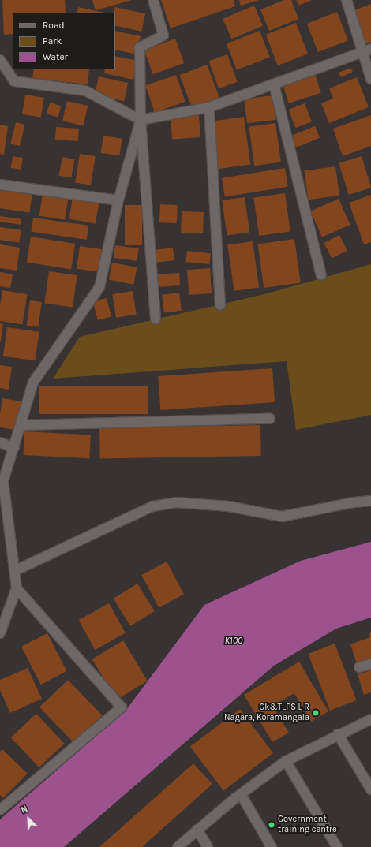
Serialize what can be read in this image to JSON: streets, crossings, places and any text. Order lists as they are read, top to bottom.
{
  "water": ["K100"],
  "places": ["Gk&TLPS L R Nagara, Koramangala", "Government training centre"],
  "legend": ["Road", "Park", "Water"],
  "north": "top left"
}
